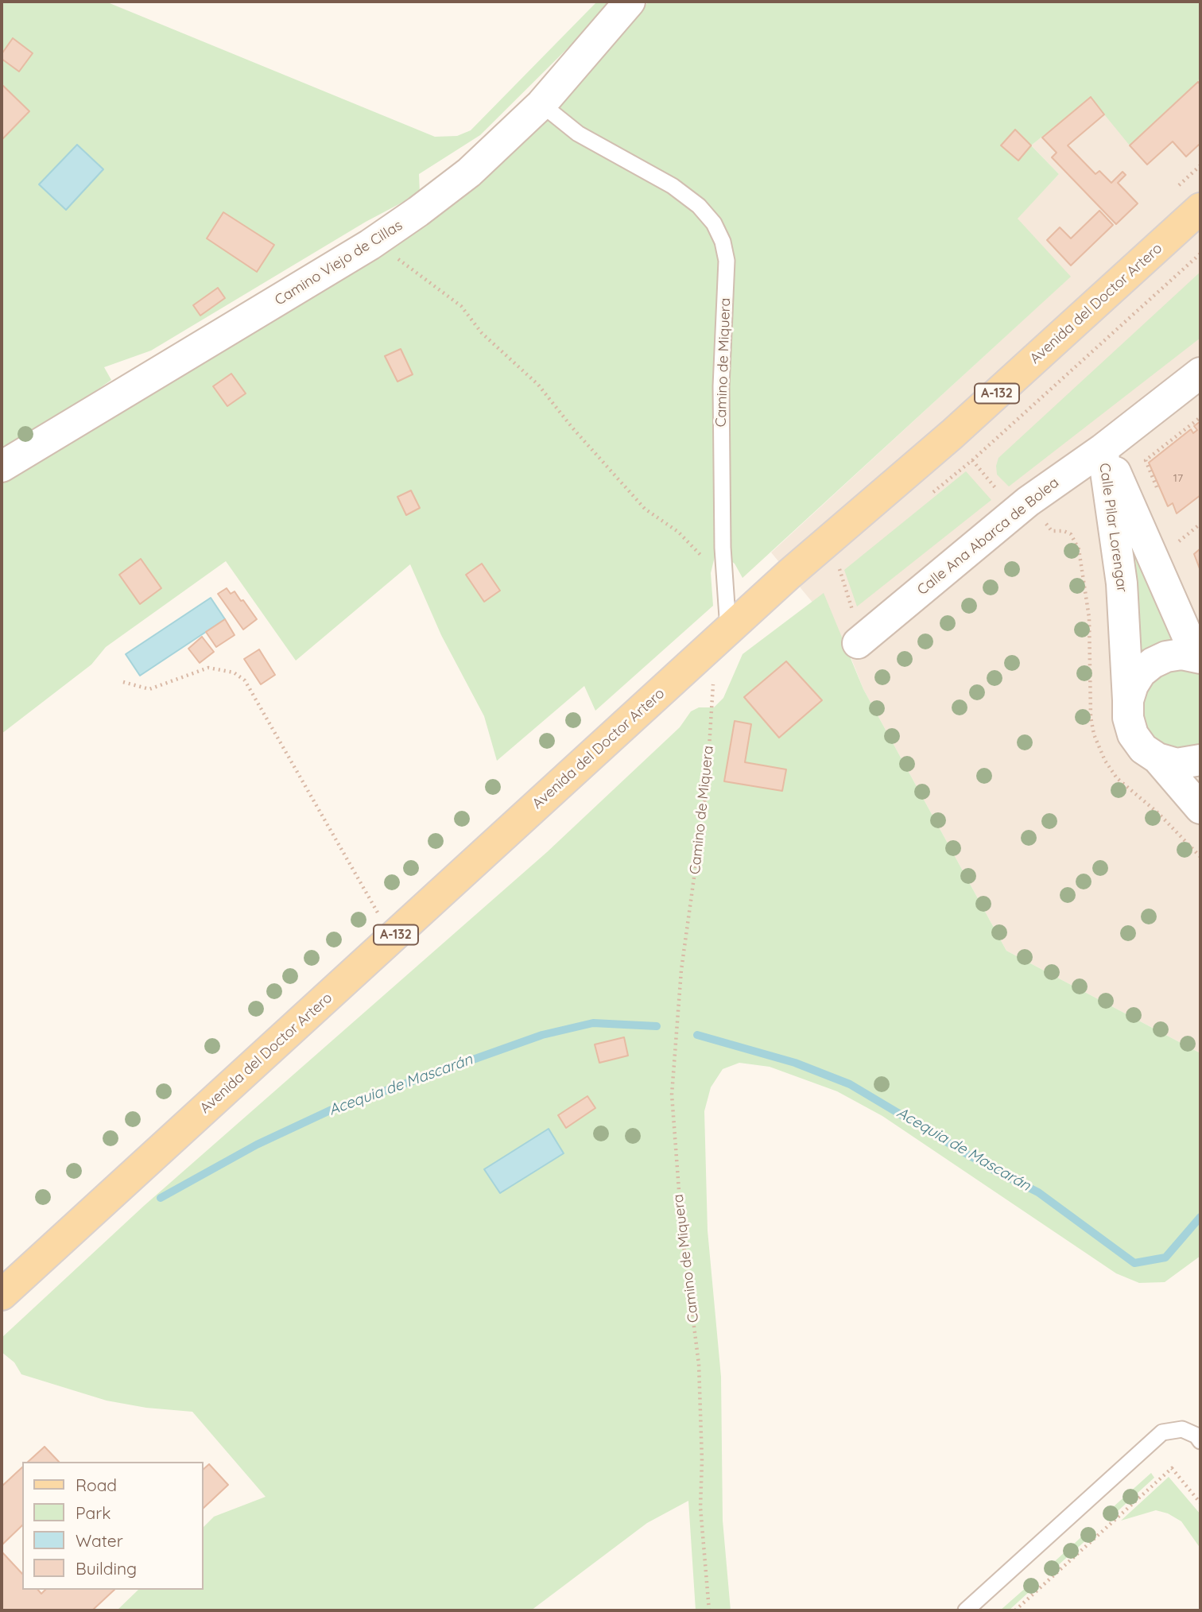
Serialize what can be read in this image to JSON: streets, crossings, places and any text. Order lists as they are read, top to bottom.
{
  "streets": {
    "main road": ["Avenida del Doctor Artero", "A-132"],
    "street": ["Camino Viejo de Cillas", "Calle Pilar Lorengar", "Calle Ana Abarca de Bolea"],
    "lane": ["Camino de Miquera"]
  },
  "crossings": [
    ["Camino Viejo de Cillas", "Camino de Miquera"],
    ["Avenida del Doctor Artero", "Camino de Miquera"],
    ["Calle Pilar Lorengar", "Calle Ana Abarca de Bolea"]
  ],
  "water": ["Acequia de Mascarán"],
  "house_numbers": ["17"],
  "legend": [
    "Road",
    "Park",
    "Water",
    "Building"
  ]
}
